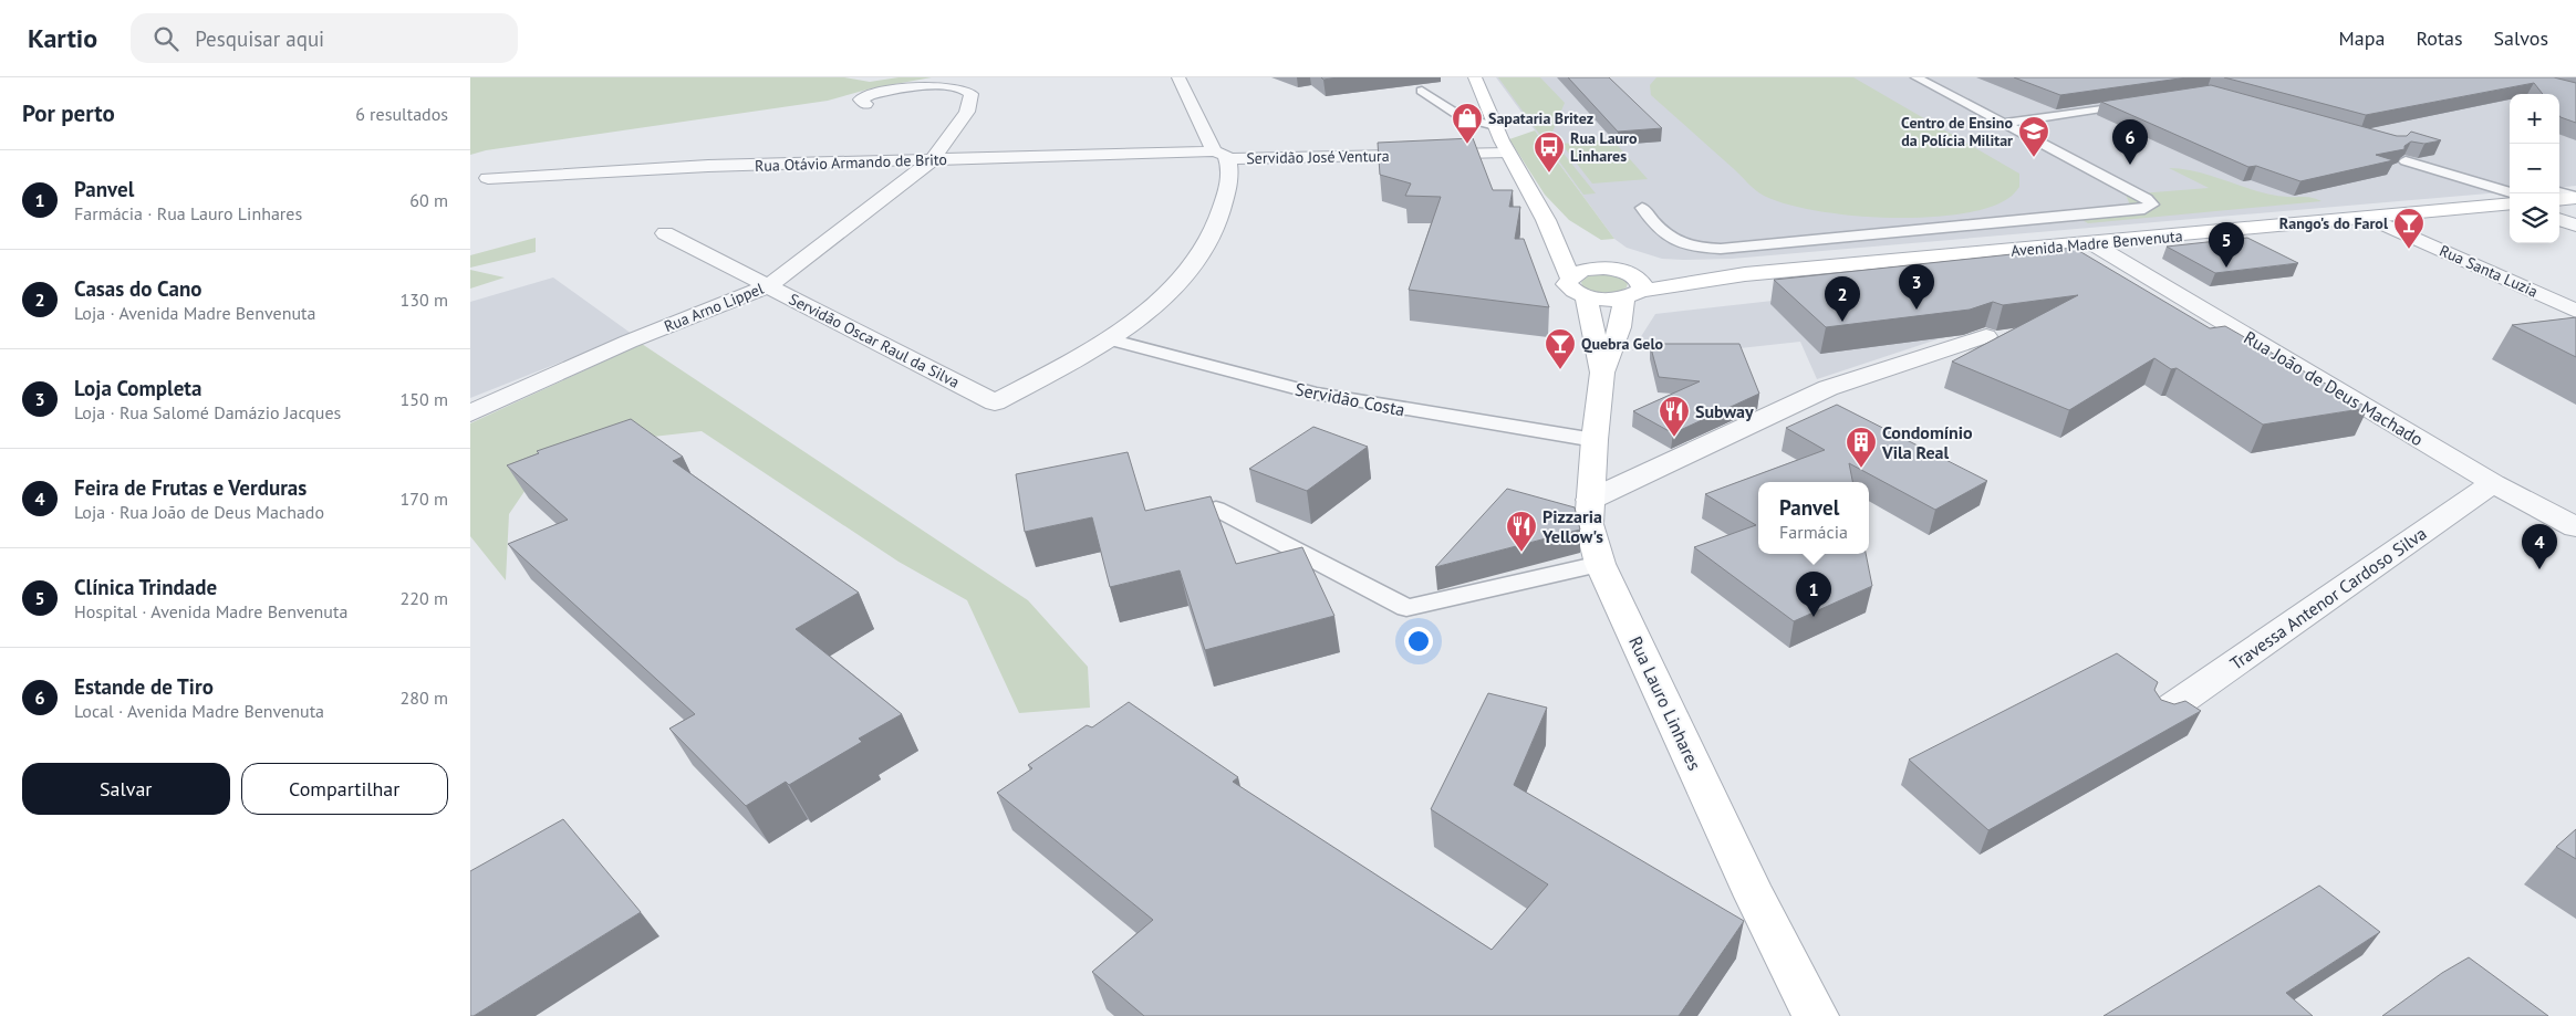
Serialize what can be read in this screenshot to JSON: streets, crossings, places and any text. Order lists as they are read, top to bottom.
{
  "streets": {
    "main road": ["Avenida Madre Benvenuta", "Rua Lauro Linhares"],
    "street": [
      "Servidão José Ventura",
      "Rua Otávio Armando de Brito",
      "Rua Santa Luzia",
      "Rua Arno Lippel",
      "Servidão Oscar Raul da Silva",
      "Rua João de Deus Machado",
      "Travessa Antenor Cardoso Silva"
    ],
    "lane": ["Servidão Costa"]
  },
  "crossings": [
    ["Servidão José Ventura", "Rua Otávio Armando de Brito"],
    ["Servidão José Ventura", "Servidão Oscar Raul da Silva"],
    ["Servidão José Ventura", "Servidão Costa"],
    ["Rua Otávio Armando de Brito", "Rua Arno Lippel"],
    ["Avenida Madre Benvenuta", "Rua Santa Luzia"],
    ["Avenida Madre Benvenuta", "Rua João de Deus Machado"],
    ["Avenida Madre Benvenuta", "Rua Lauro Linhares"],
    ["Rua Arno Lippel", "Servidão Oscar Raul da Silva"],
    ["Rua João de Deus Machado", "Travessa Antenor Cardoso Silva"],
    ["Servidão Costa", "Rua Lauro Linhares"]
  ],
  "places": {
    "shop": ["Sapataria Britez"],
    "school or university": ["Centro de Ensino da Polícia Militar"],
    "bus stop": ["Rua Lauro Linhares"],
    "bar": ["Rango's do Farol", "Quebra Gelo"],
    "restaurant": ["Subway", "Pizzaria Yellow's"],
    "building": ["Condomínio Vila Real"]
  },
  "page": {
    "header": "Kartio",
    "search": "Pesquisar aqui",
    "nav": ["Mapa", "Rotas", "Salvos"],
    "heading": ["Por perto", "6 resultados"],
    "map_buttons": ["+", "−"],
    "pins": [
      "6",
      "5",
      "3",
      "2",
      "4",
      "1"
    ],
    "list": [
      {
        "mark": "1",
        "name": "Panvel",
        "note": "Farmácia · Rua Lauro Linhares",
        "value": "60 m"
      },
      {
        "mark": "2",
        "name": "Casas do Cano",
        "note": "Loja · Avenida Madre Benvenuta",
        "value": "130 m"
      },
      {
        "mark": "3",
        "name": "Loja Completa",
        "note": "Loja · Rua Salomé Damázio Jacques",
        "value": "150 m"
      },
      {
        "mark": "4",
        "name": "Feira de Frutas e Verduras",
        "note": "Loja · Rua João de Deus Machado",
        "value": "170 m"
      },
      {
        "mark": "5",
        "name": "Clínica Trindade",
        "note": "Hospital · Avenida Madre Benvenuta",
        "value": "220 m"
      },
      {
        "mark": "6",
        "name": "Estande de Tiro",
        "note": "Local · Avenida Madre Benvenuta",
        "value": "280 m"
      }
    ],
    "popup": ["Panvel", "Farmácia"],
    "buttons": ["Salvar", "Compartilhar"]
  }
}
